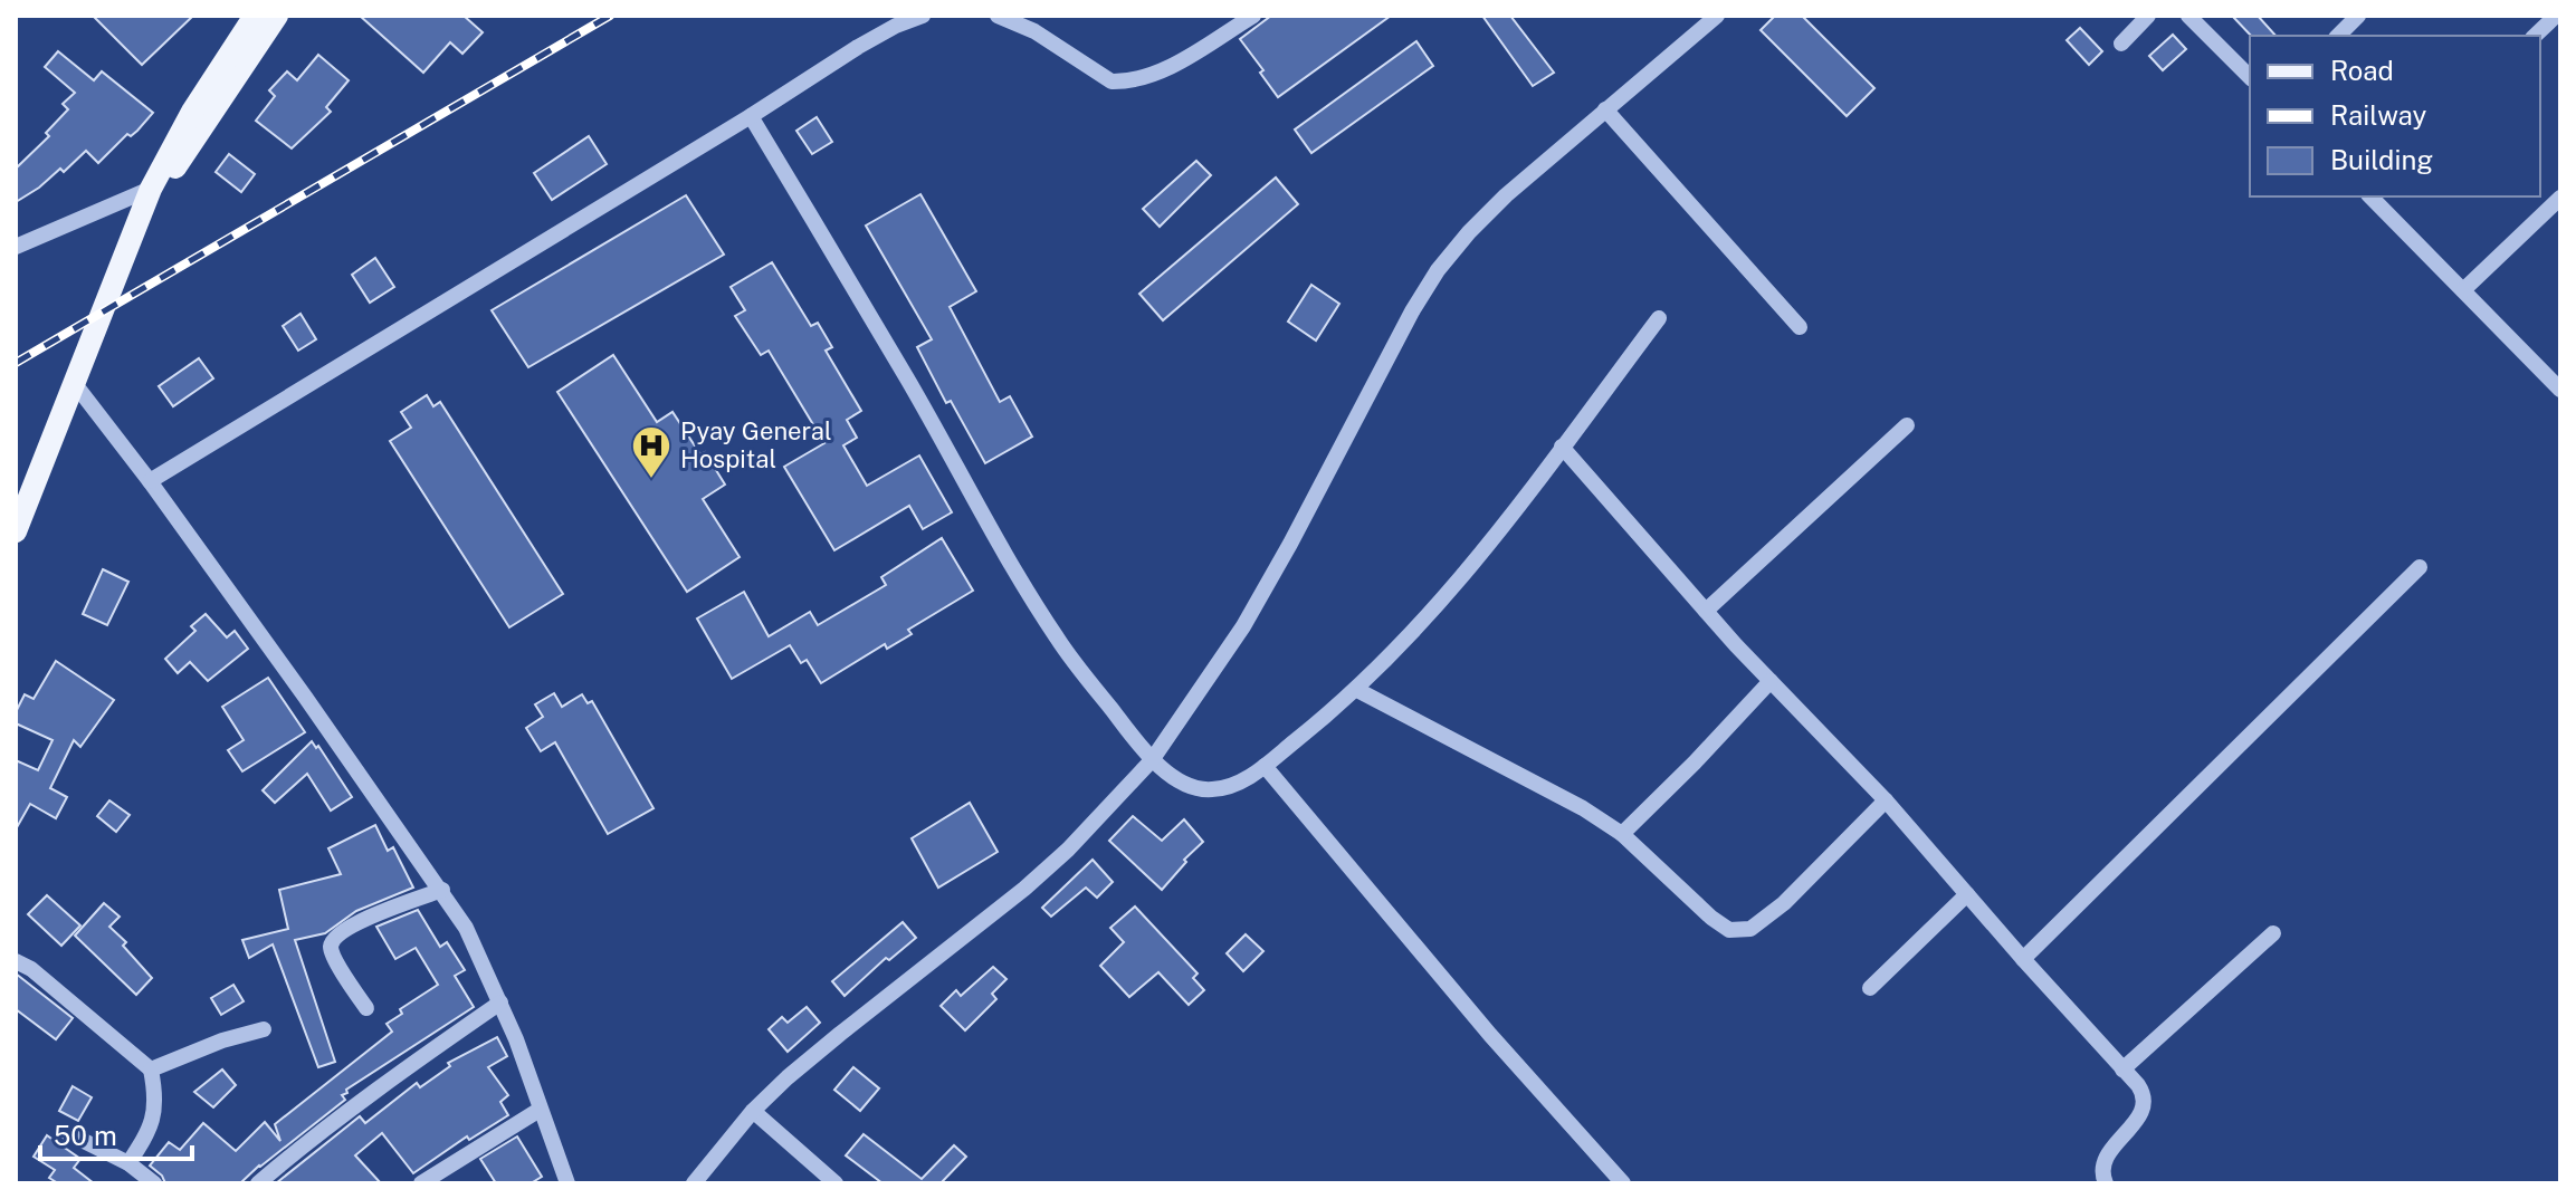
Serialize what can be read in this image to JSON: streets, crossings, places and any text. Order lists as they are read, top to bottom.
{
  "places": {
    "hospital": ["Pyay General Hospital"]
  },
  "legend": ["Road", "Railway", "Building"],
  "scale_bar": "50 m"
}
